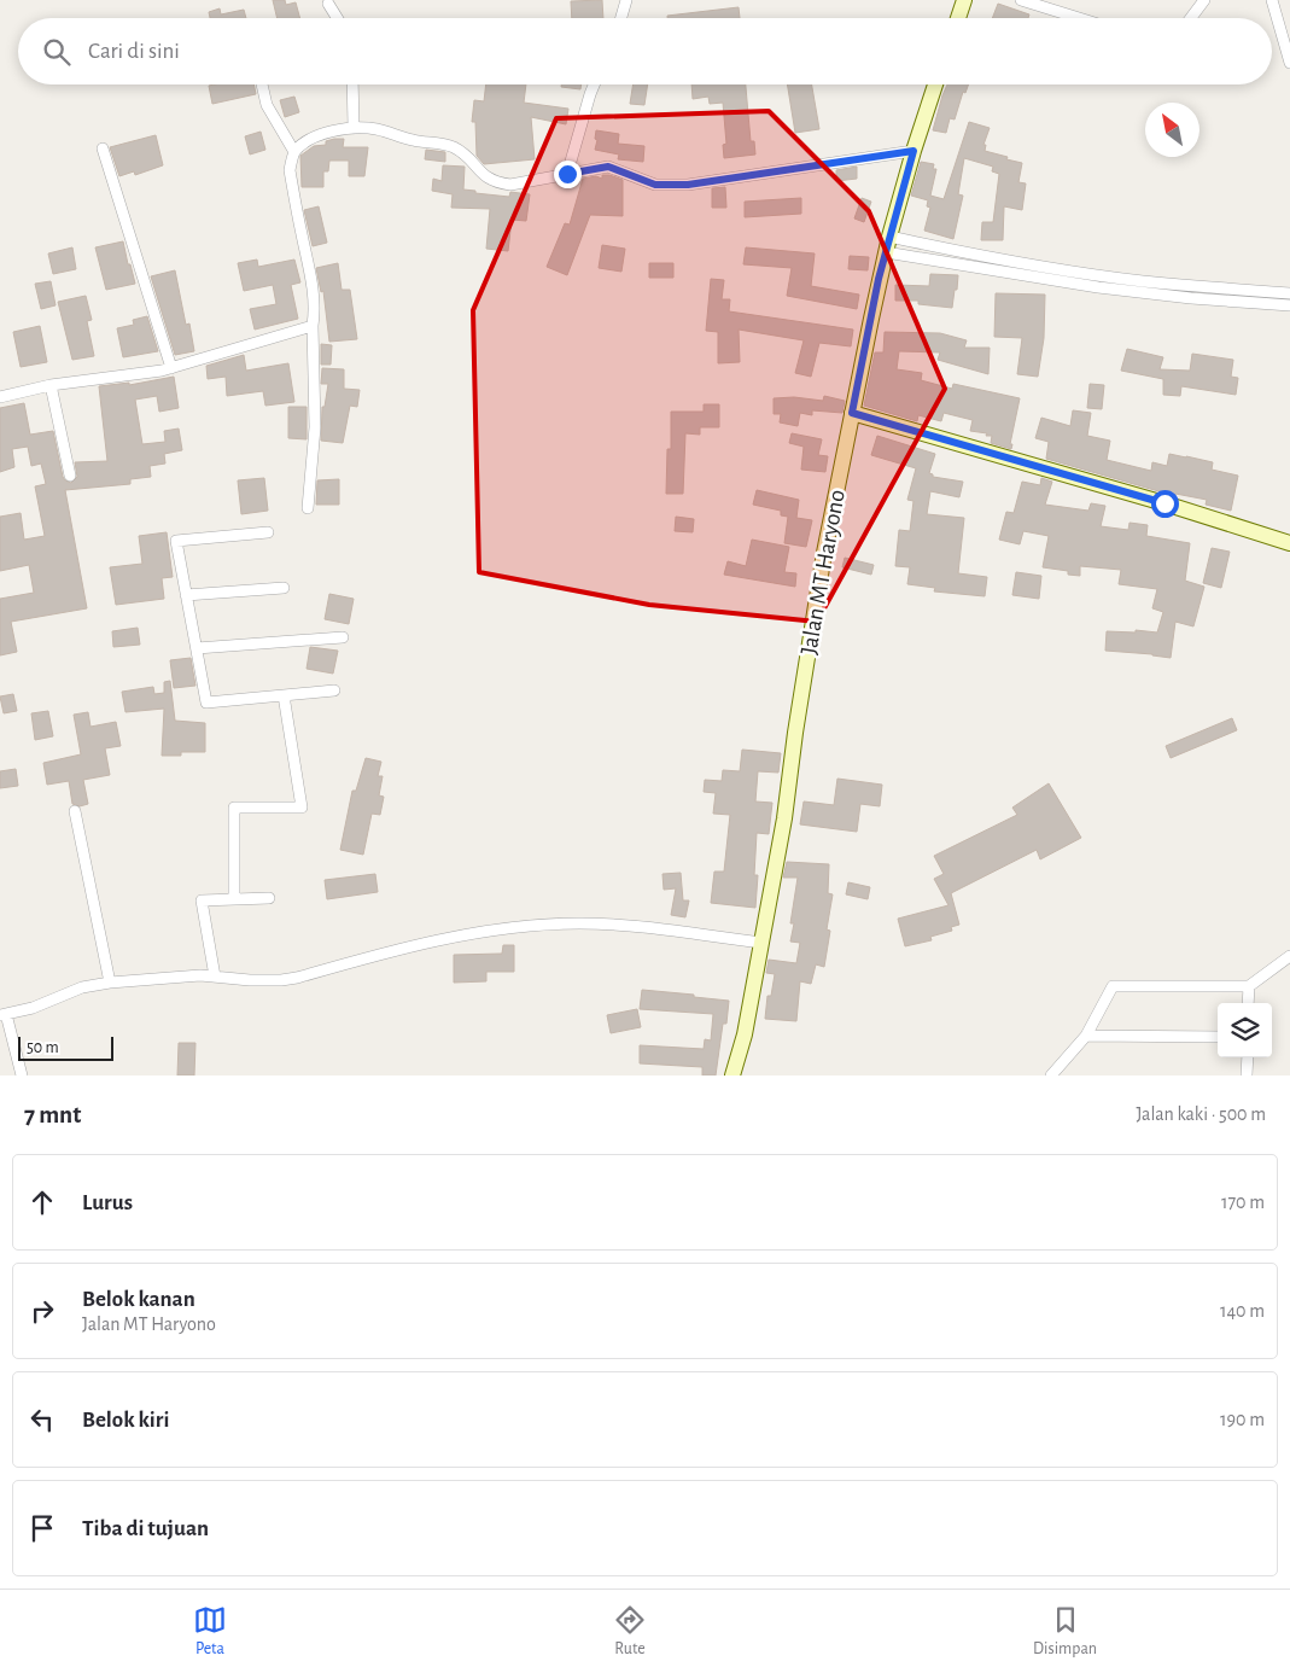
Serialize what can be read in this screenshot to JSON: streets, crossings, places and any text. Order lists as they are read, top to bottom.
{
  "streets": {
    "main road": ["Jalan MT Haryono"]
  },
  "scale_bar": "50 m",
  "north": "top left",
  "page": {
    "search": "Cari di sini",
    "scale": "50 m",
    "heading": ["7 mnt", "Jalan kaki · 500 m"],
    "list": [
      ["Lurus", "170 m"],
      ["Belok kanan", "Jalan MT Haryono", "140 m"],
      ["Belok kiri", "190 m"],
      "Tiba di tujuan"
    ],
    "nav": ["Peta", "Rute", "Disimpan"]
  }
}
